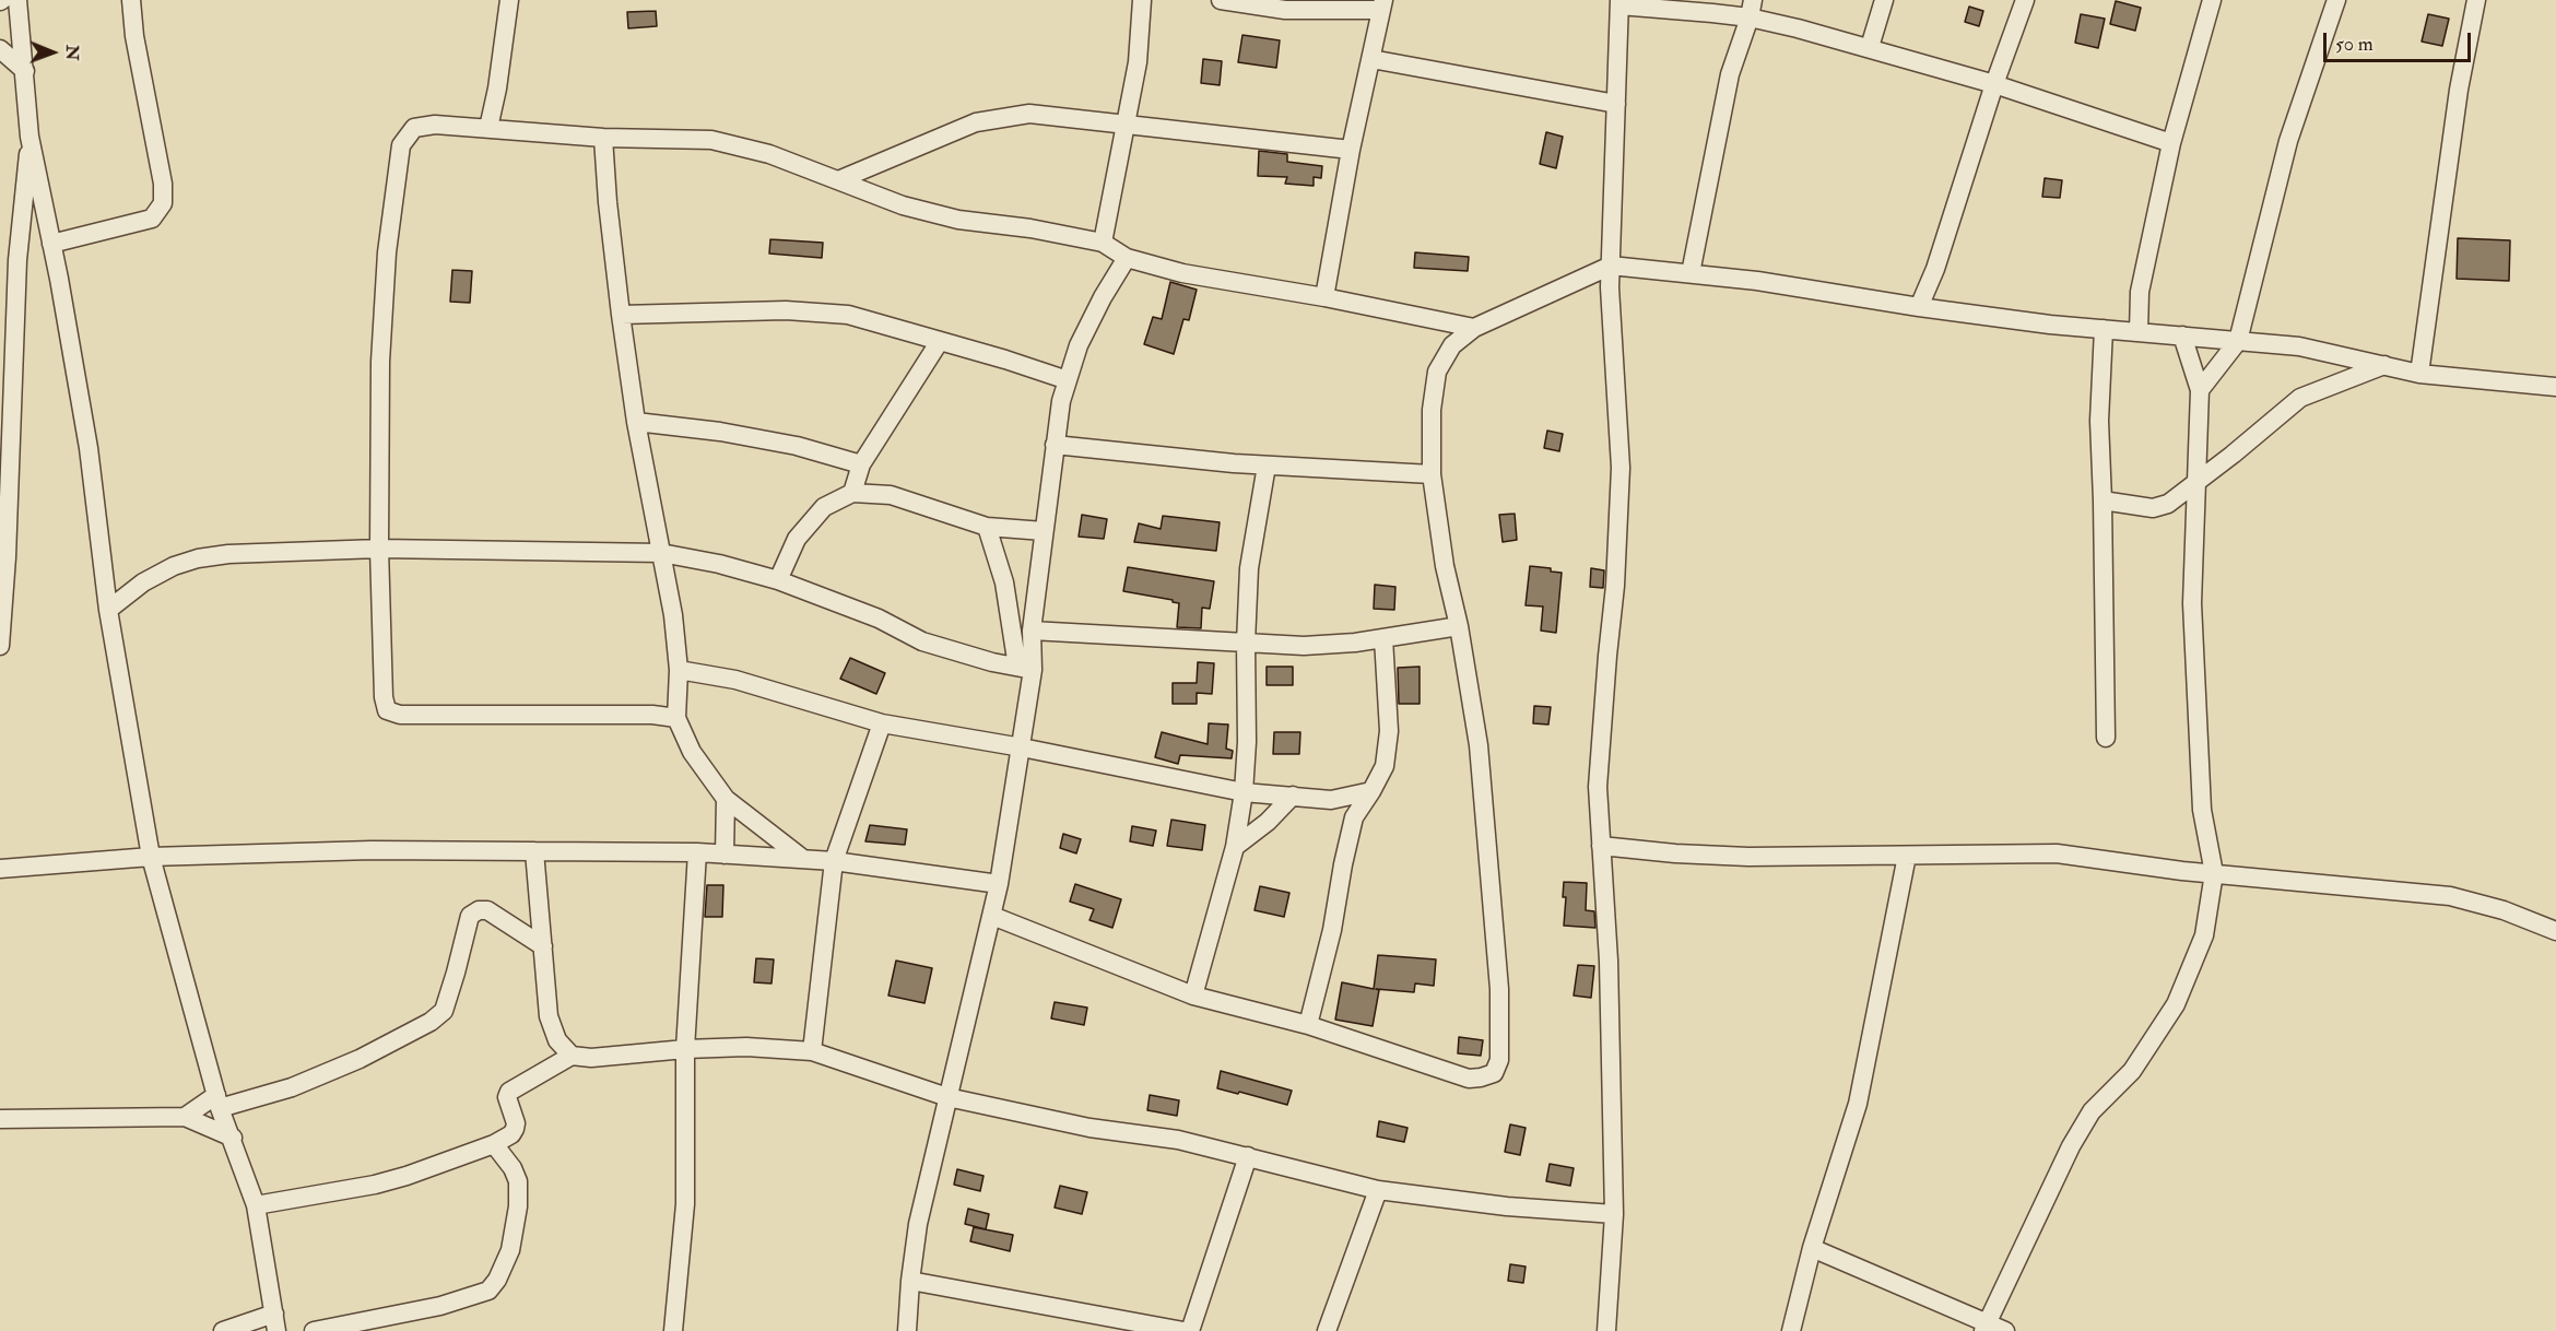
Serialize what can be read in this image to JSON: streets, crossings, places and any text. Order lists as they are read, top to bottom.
{
  "scale_bar": "50 m",
  "north": "right"
}
